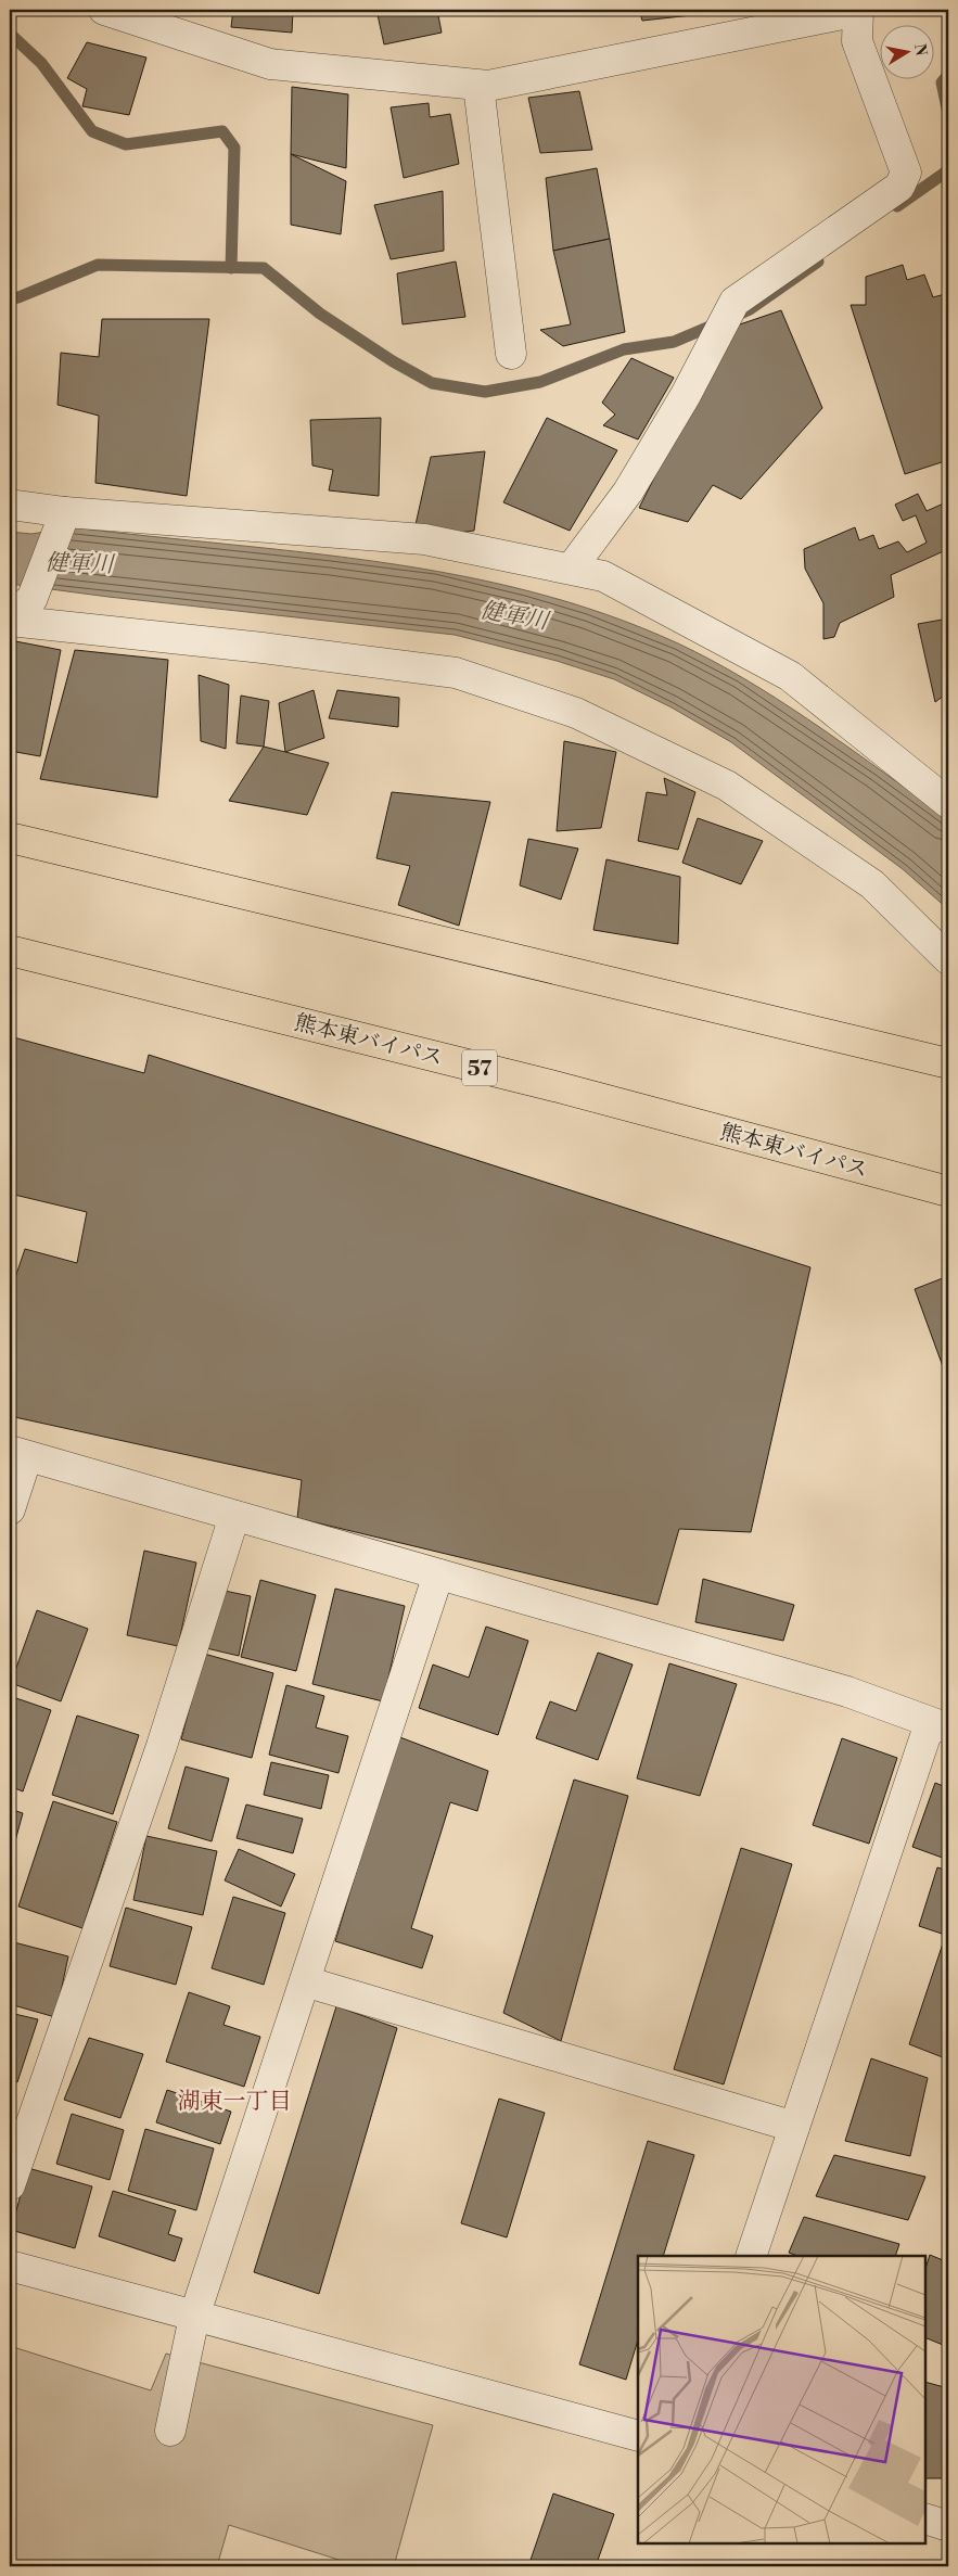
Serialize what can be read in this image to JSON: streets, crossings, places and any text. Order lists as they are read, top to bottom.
{
  "streets": {
    "highway": ["熊本東バイパス", "57"]
  },
  "districts": ["湖東一丁目"],
  "water": ["健軍川"],
  "north": "right"
}
